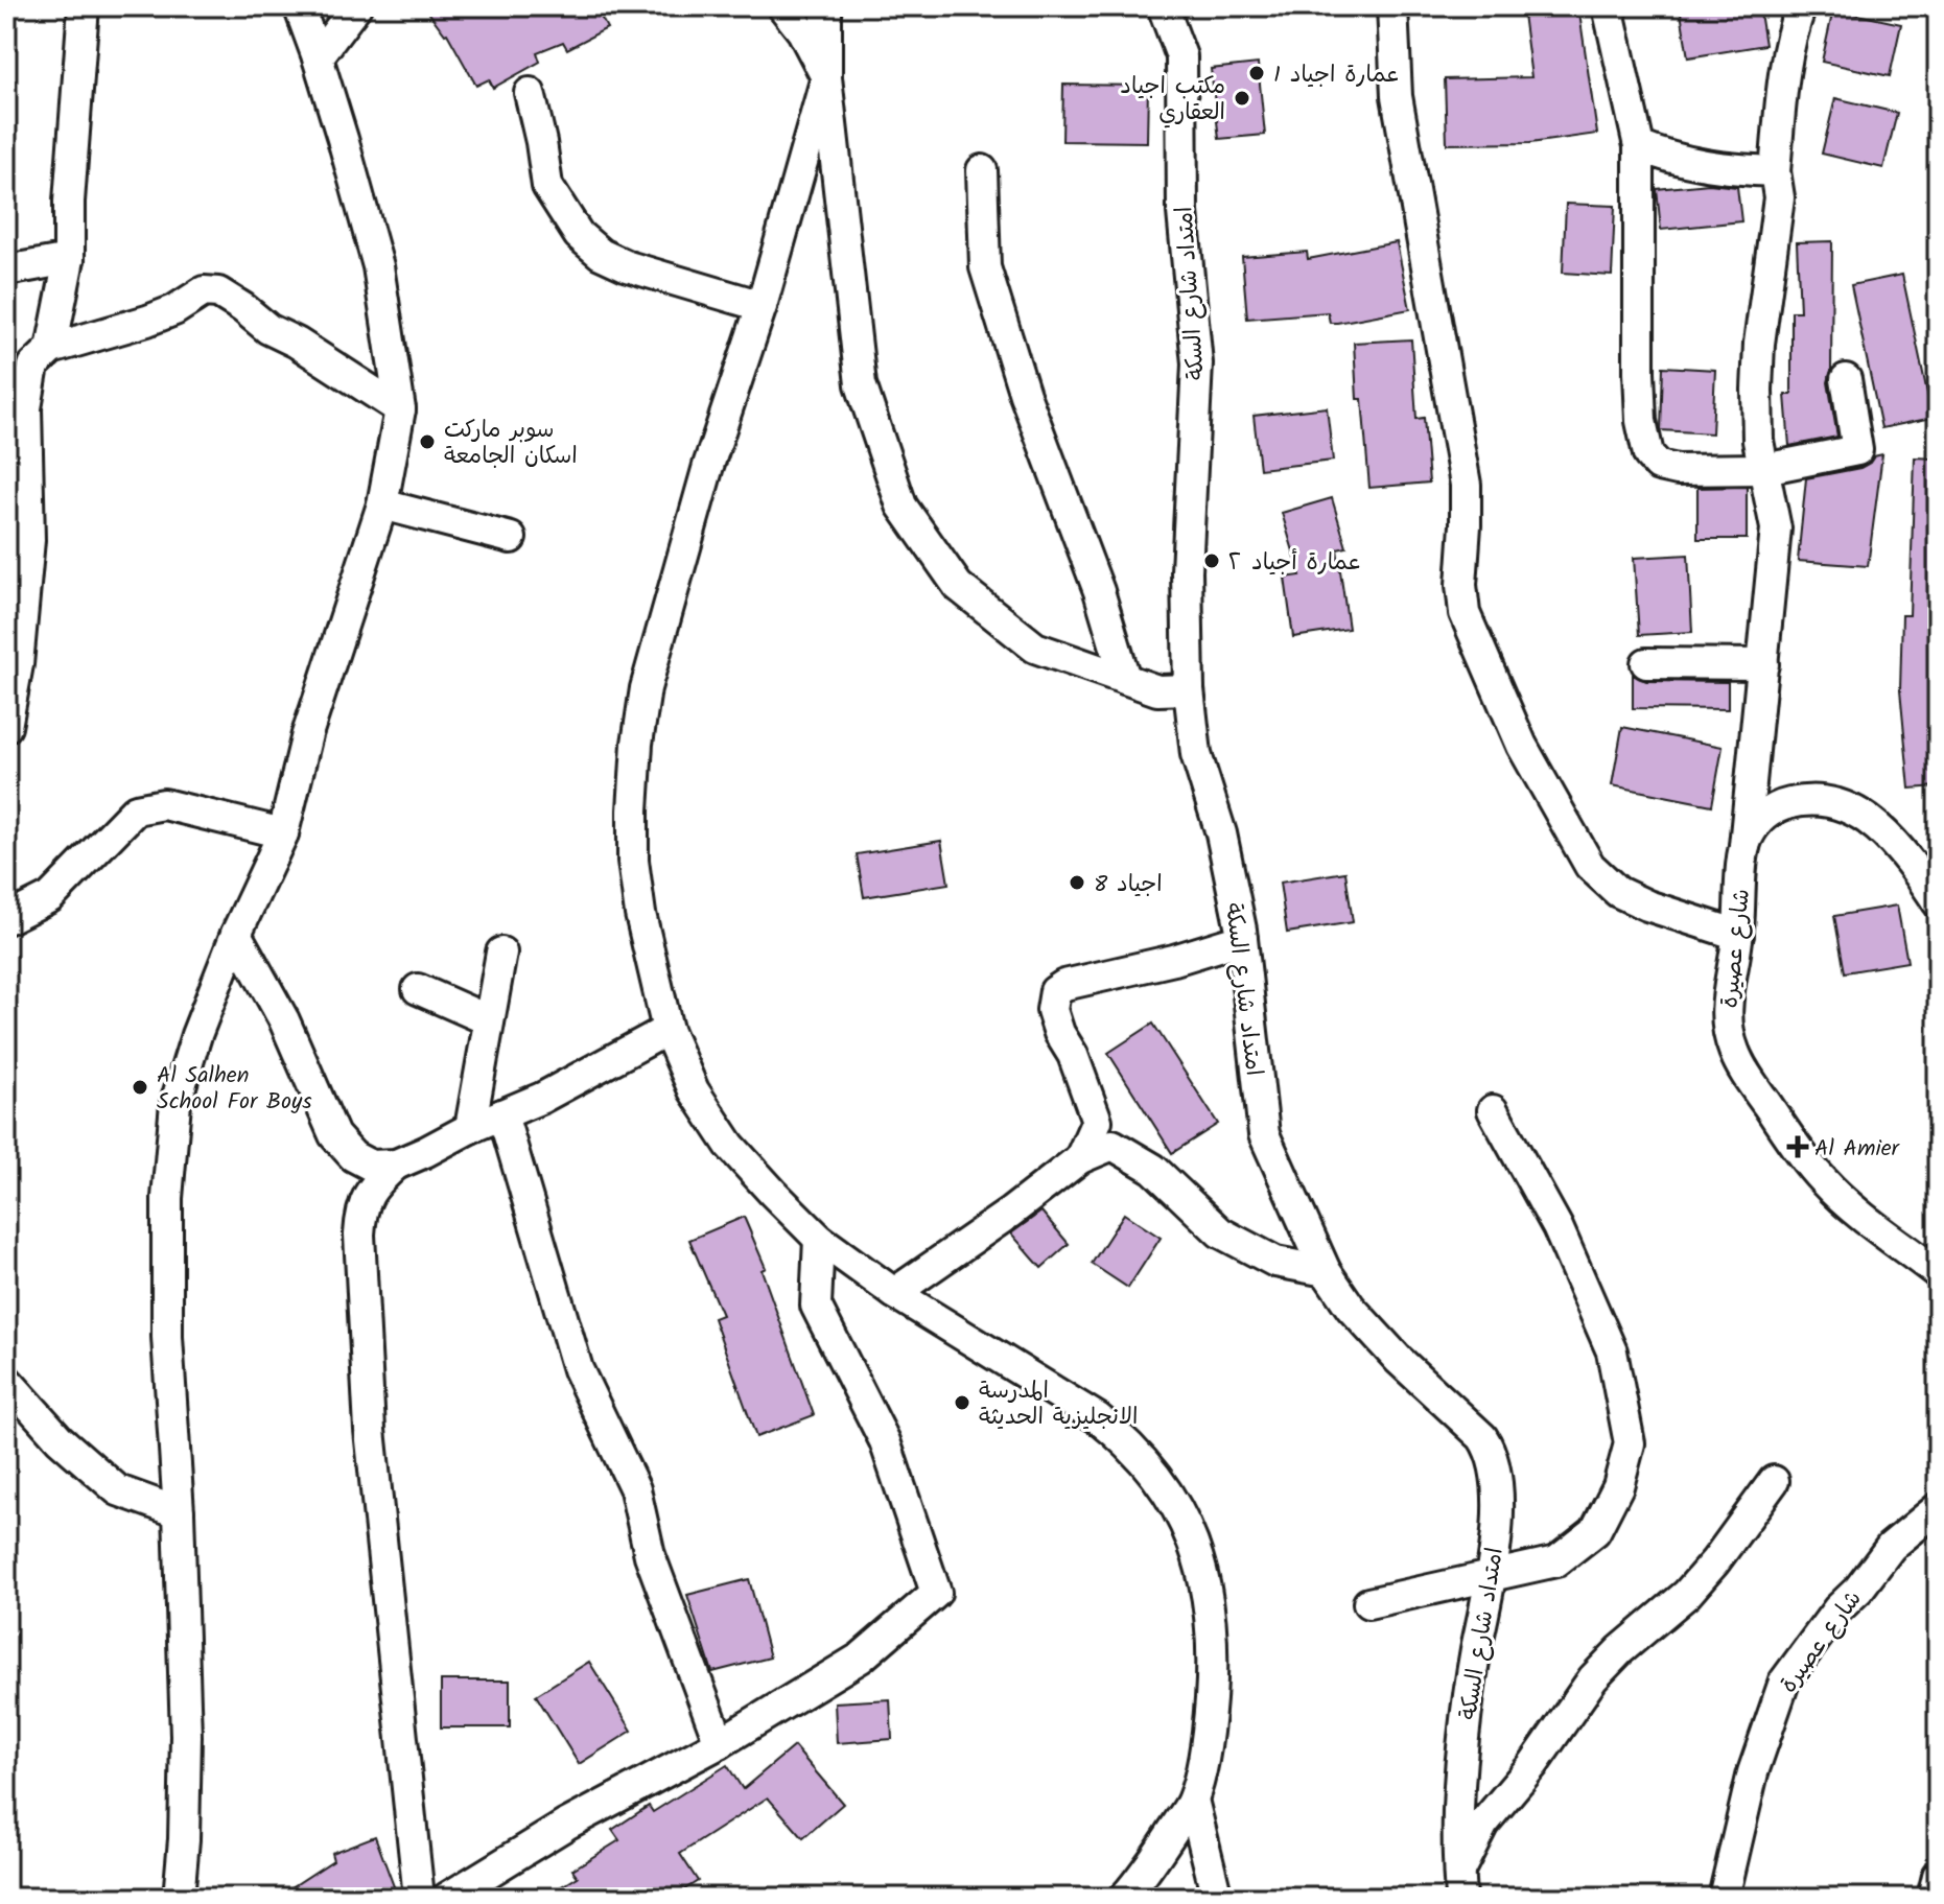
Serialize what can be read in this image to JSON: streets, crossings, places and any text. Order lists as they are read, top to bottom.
{
  "streets": {
    "street": ["امتداد شارع السكة", "شارع عصيرة"]
  },
  "places": {
    "other": [
      "عمارة اجياد 1",
      "مكتب اجياد العقاري",
      "سوبر ماركت اسكان الجامعة",
      "عمارة أجياد ٢",
      "اجياد 8",
      "Al Salhen School For Boys",
      "المدرسة الانجليزية الحديثة"
    ],
    "health": ["Al Amier"]
  }
}
